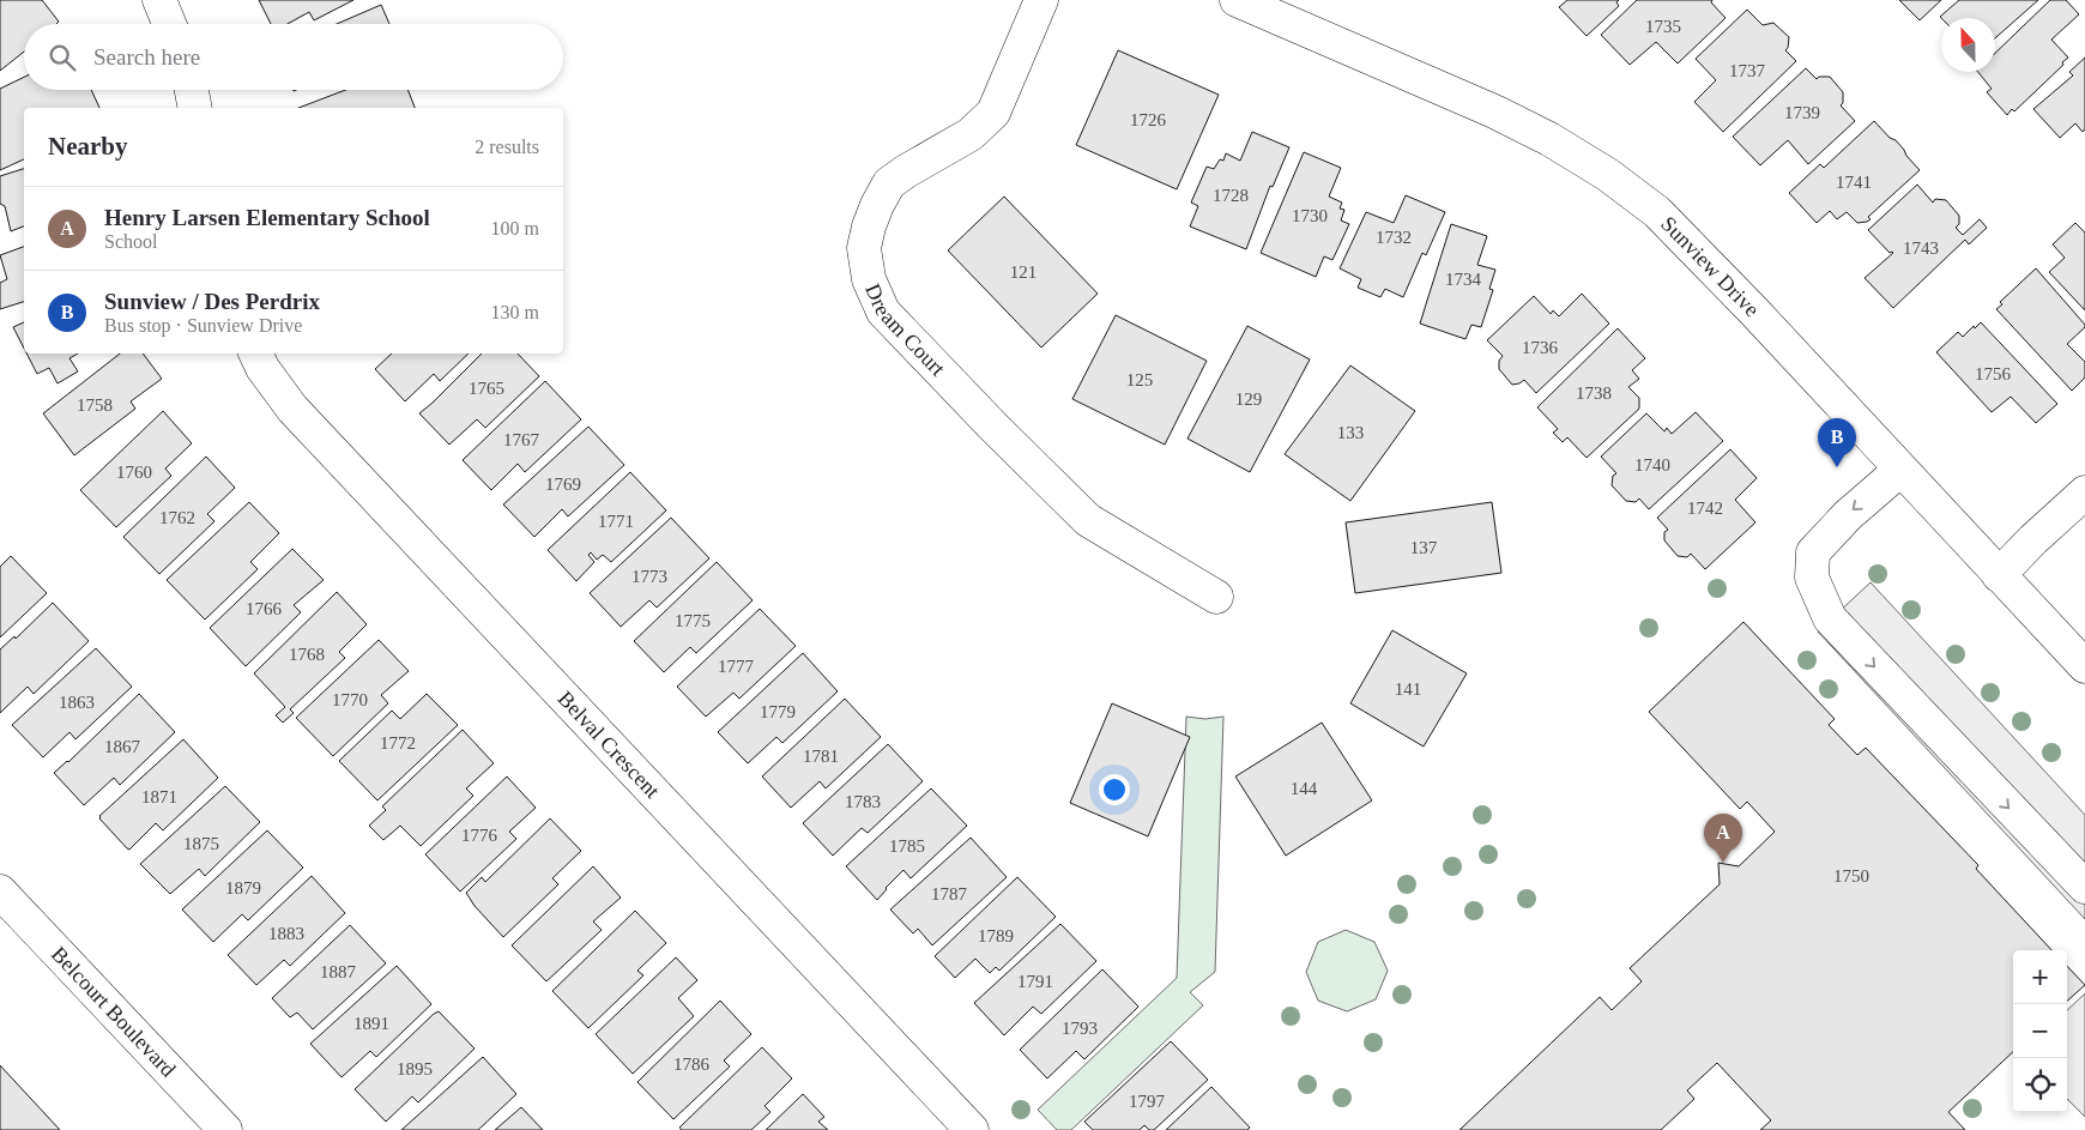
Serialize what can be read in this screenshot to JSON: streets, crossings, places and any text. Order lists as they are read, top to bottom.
{
  "streets": {
    "street": [
      "Sunview Drive",
      "Dream Court",
      "Belval Crescent",
      "Belcourt Boulevard"
    ]
  },
  "house_numbers": [
    "1735",
    "1737",
    "1739",
    "1726",
    "1741",
    "1728",
    "1730",
    "1732",
    "1743",
    "121",
    "1734",
    "1736",
    "1756",
    "125",
    "1765",
    "1738",
    "129",
    "1758",
    "133",
    "1767",
    "1740",
    "1760",
    "1769",
    "1742",
    "1762",
    "1771",
    "137",
    "1773",
    "1766",
    "1775",
    "1768",
    "1777",
    "141",
    "1770",
    "1863",
    "1779",
    "1772",
    "1867",
    "1781",
    "144",
    "1871",
    "1783",
    "1776",
    "1875",
    "1785",
    "1750",
    "1879",
    "1787",
    "1883",
    "1789",
    "1887",
    "1791",
    "1891",
    "1793",
    "1786",
    "1895",
    "1797"
  ],
  "north": "top",
  "page": {
    "search": "Search here",
    "heading": ["Nearby", "2 results"],
    "list": [
      {
        "mark": "A",
        "name": "Henry Larsen Elementary School",
        "note": "School",
        "value": "100 m"
      },
      {
        "mark": "B",
        "name": "Sunview / Des Perdrix",
        "note": "Bus stop · Sunview Drive",
        "value": "130 m"
      }
    ],
    "pins": ["B", "A"],
    "map_buttons": ["+", "−"]
  }
}
